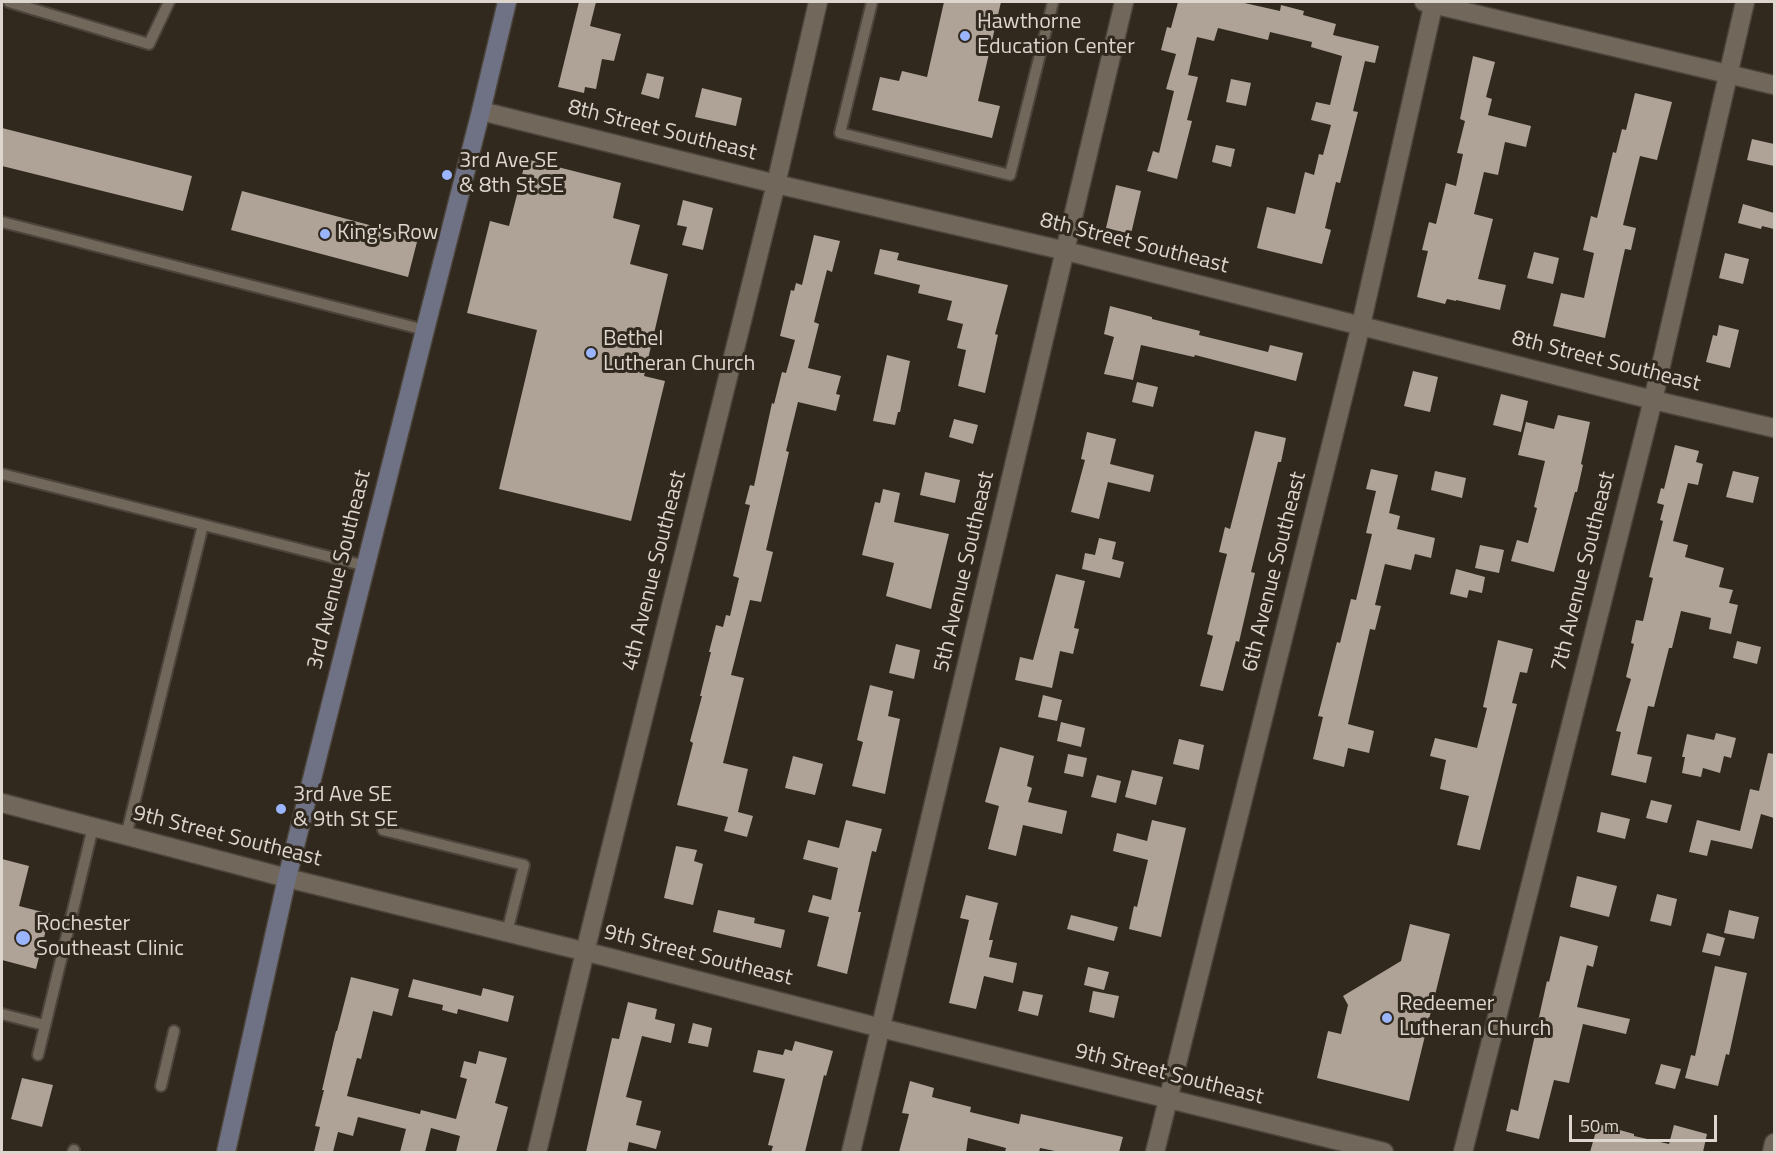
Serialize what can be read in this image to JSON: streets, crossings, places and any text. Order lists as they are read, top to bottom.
{
  "streets": {
    "main road": ["3rd Avenue Southeast"],
    "street": [
      "8th Street Southeast",
      "4th Avenue Southeast",
      "5th Avenue Southeast",
      "6th Avenue Southeast",
      "7th Avenue Southeast",
      "9th Street Southeast"
    ]
  },
  "crossings": [
    ["8th Street Southeast", "3rd Avenue Southeast"],
    ["8th Street Southeast", "4th Avenue Southeast"],
    ["8th Street Southeast", "5th Avenue Southeast"],
    ["8th Street Southeast", "6th Avenue Southeast"],
    ["8th Street Southeast", "7th Avenue Southeast"],
    ["3rd Avenue Southeast", "9th Street Southeast"],
    ["4th Avenue Southeast", "9th Street Southeast"],
    ["5th Avenue Southeast", "9th Street Southeast"],
    ["6th Avenue Southeast", "9th Street Southeast"]
  ],
  "places": [
    "Hawthorne Education Center",
    "3rd Ave SE & 8th St SE",
    "King's Row",
    "Bethel Lutheran Church",
    "3rd Ave SE & 9th St SE",
    "Rochester Southeast Clinic",
    "Redeemer Lutheran Church"
  ],
  "scale_bar": "50 m"
}
